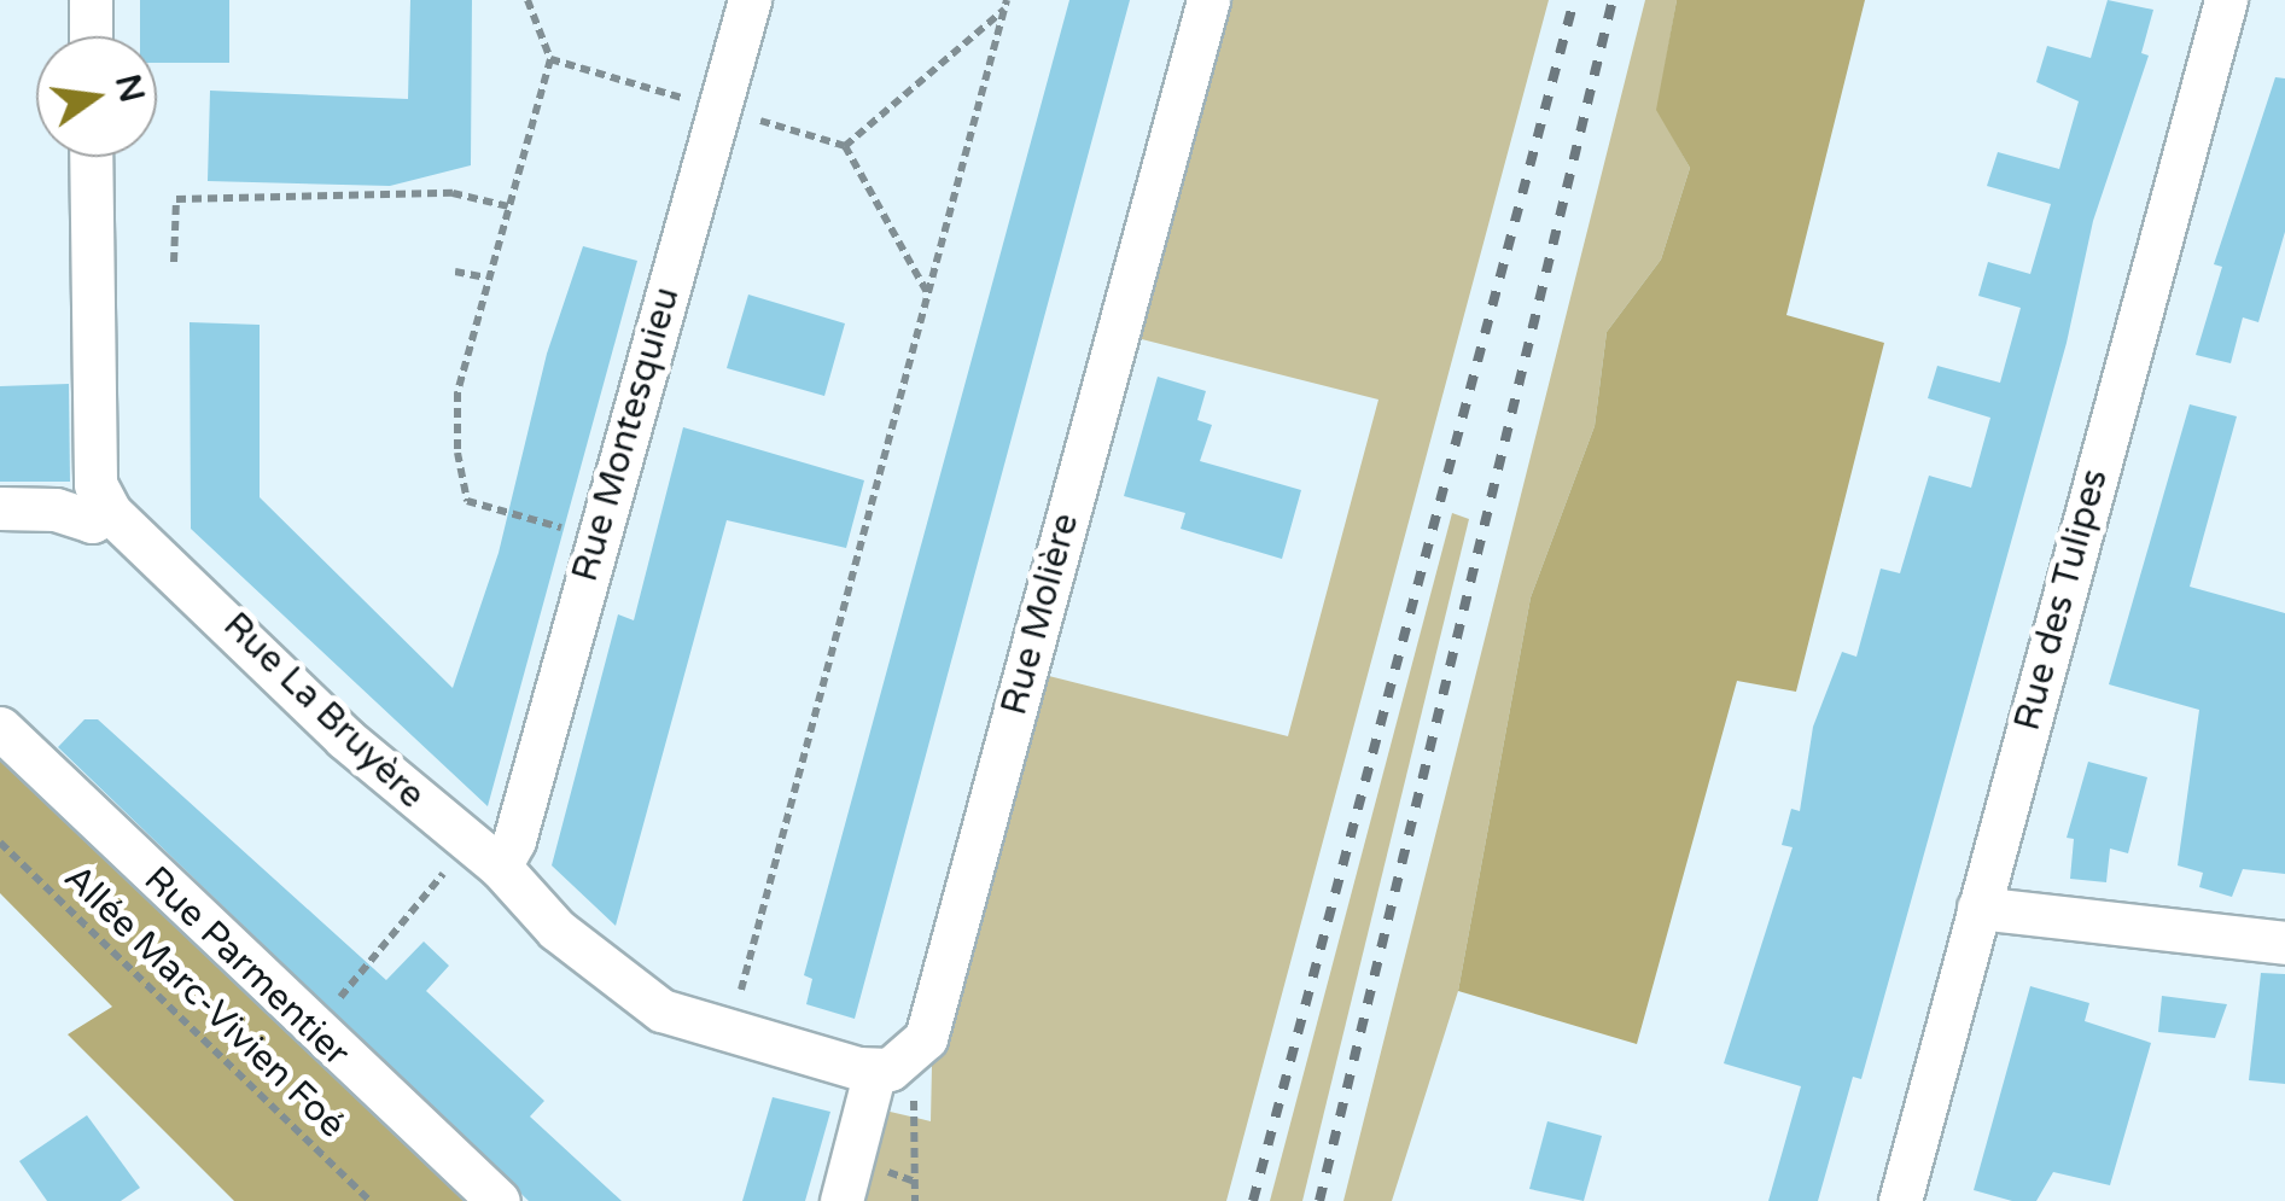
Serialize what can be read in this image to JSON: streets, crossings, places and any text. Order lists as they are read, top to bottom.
{
  "streets": {
    "street": [
      "Rue Montesquieu",
      "Rue des Tulipes",
      "Rue Molière",
      "Rue La Bruyère",
      "Rue Parmentier"
    ],
    "path": ["Allée Marc-Vivien Foé"]
  },
  "crossings": [
    ["Rue Montesquieu", "Rue La Bruyère"],
    ["Rue Molière", "Rue La Bruyère"]
  ],
  "north": "right"
}
